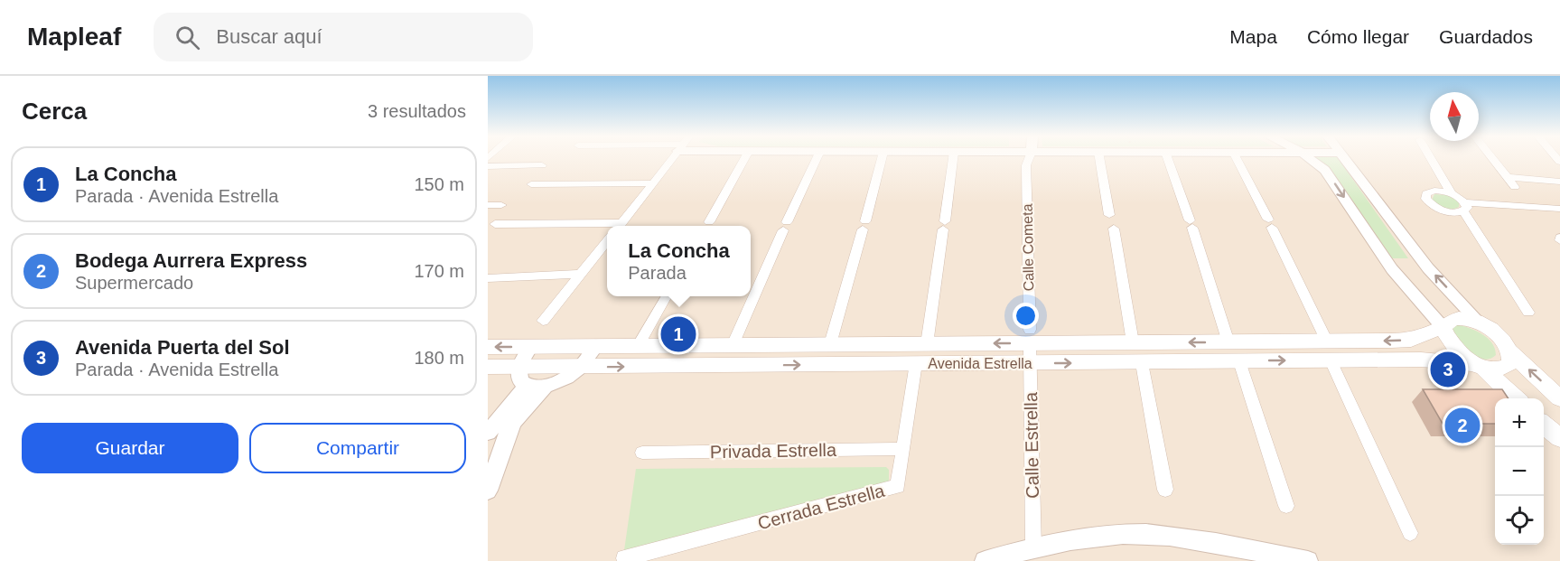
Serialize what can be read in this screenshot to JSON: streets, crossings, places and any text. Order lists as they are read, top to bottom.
{
  "streets": {
    "main road": ["Avenida Estrella"],
    "street": [
      "Calle Cometa",
      "Calle Estrella",
      "Privada Estrella",
      "Cerrada Estrella"
    ]
  },
  "crossings": [
    ["Calle Cometa", "Avenida Estrella"],
    ["Calle Cometa", "Calle Estrella"],
    ["Avenida Estrella", "Calle Estrella"],
    ["Avenida Estrella", "Cerrada Estrella"],
    ["Privada Estrella", "Cerrada Estrella"]
  ],
  "north": "top",
  "page": {
    "header": "Mapleaf",
    "search": "Buscar aquí",
    "nav": ["Mapa", "Cómo llegar", "Guardados"],
    "heading": ["Cerca", "3 resultados"],
    "list": [
      {
        "mark": "1",
        "name": "La Concha",
        "note": "Parada · Avenida Estrella",
        "value": "150 m"
      },
      {
        "mark": "2",
        "name": "Bodega Aurrera Express",
        "note": "Supermercado",
        "value": "170 m"
      },
      {
        "mark": "3",
        "name": "Avenida Puerta del Sol",
        "note": "Parada · Avenida Estrella",
        "value": "180 m"
      }
    ],
    "popup": ["La Concha", "Parada"],
    "pins": ["1", "3", "2"],
    "map_buttons": ["+", "−"],
    "buttons": ["Guardar", "Compartir"]
  }
}
